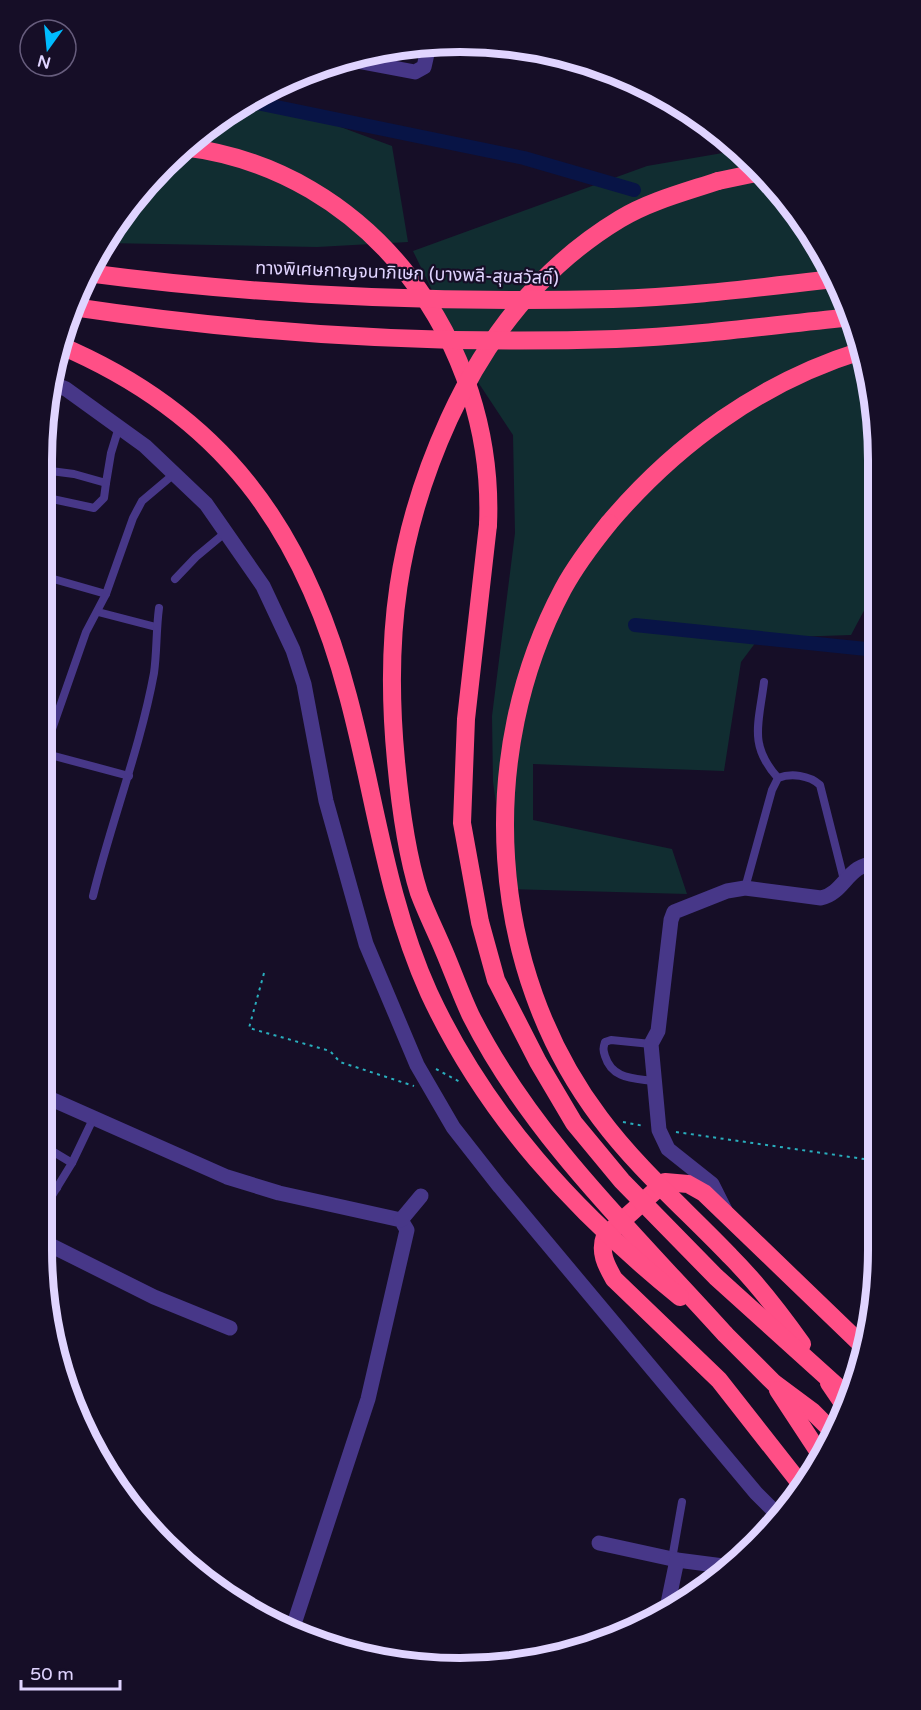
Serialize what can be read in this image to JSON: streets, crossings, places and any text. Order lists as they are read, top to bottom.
{
  "streets": {
    "highway": ["ทางพิเศษกาญจนาภิเษก (บางพลี-สุขสวัสดิ์)"]
  },
  "scale_bar": "50 m",
  "north": "bottom"
}
